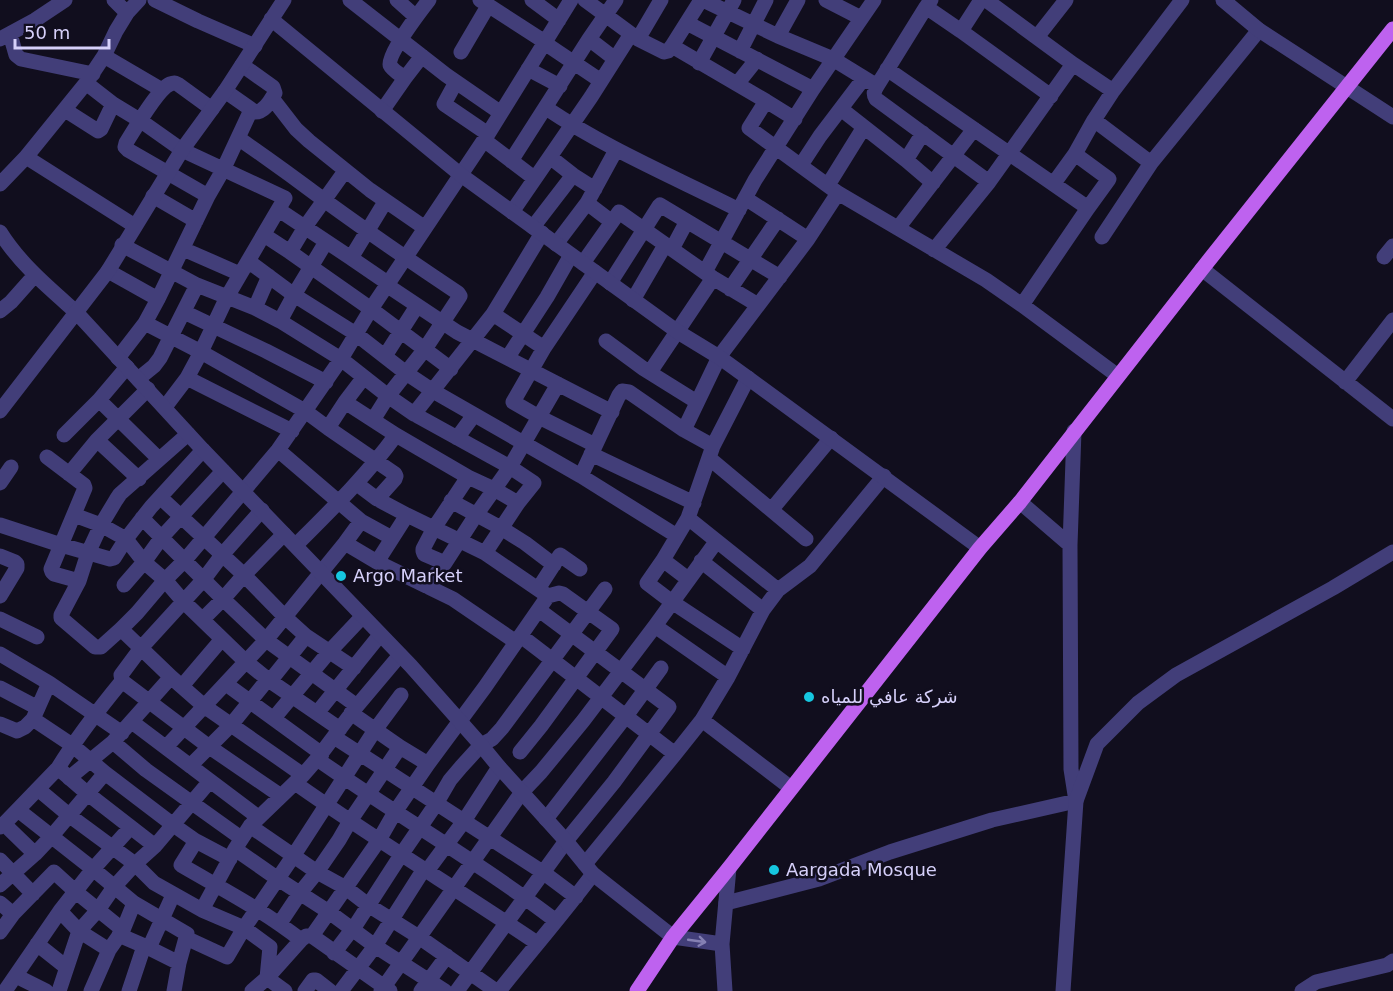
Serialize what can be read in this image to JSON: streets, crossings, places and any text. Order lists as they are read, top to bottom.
{
  "places": ["Argo Market", "شركة عافي للمياه", "Aargada Mosque"],
  "scale_bar": "50 m"
}
